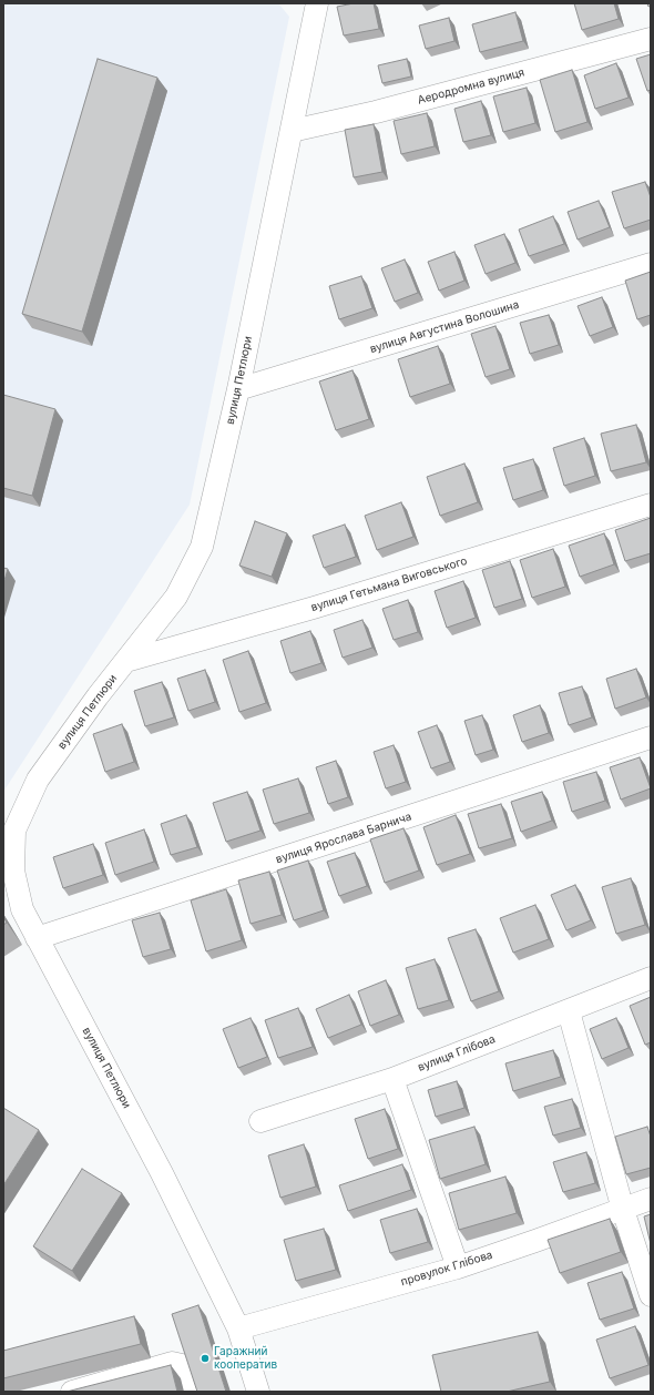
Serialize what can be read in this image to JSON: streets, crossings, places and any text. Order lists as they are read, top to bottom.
{
  "streets": {
    "street": [
      "Аеродромна вулиця",
      "вулиця Августина Волошина",
      "вулиця Петлюри",
      "вулиця Гетьмана Виговського",
      "вулиця Ярослава Барнича",
      "вулиця Глібова",
      "провулок Глібова"
    ]
  },
  "crossings": [
    ["Аеродромна вулиця", "вулиця Петлюри"],
    ["вулиця Августина Волошина", "вулиця Петлюри"],
    ["вулиця Петлюри", "вулиця Гетьмана Виговського"],
    ["вулиця Петлюри", "вулиця Ярослава Барнича"],
    ["вулиця Петлюри", "провулок Глібова"]
  ],
  "places": ["Гаражний кооператив"]
}
